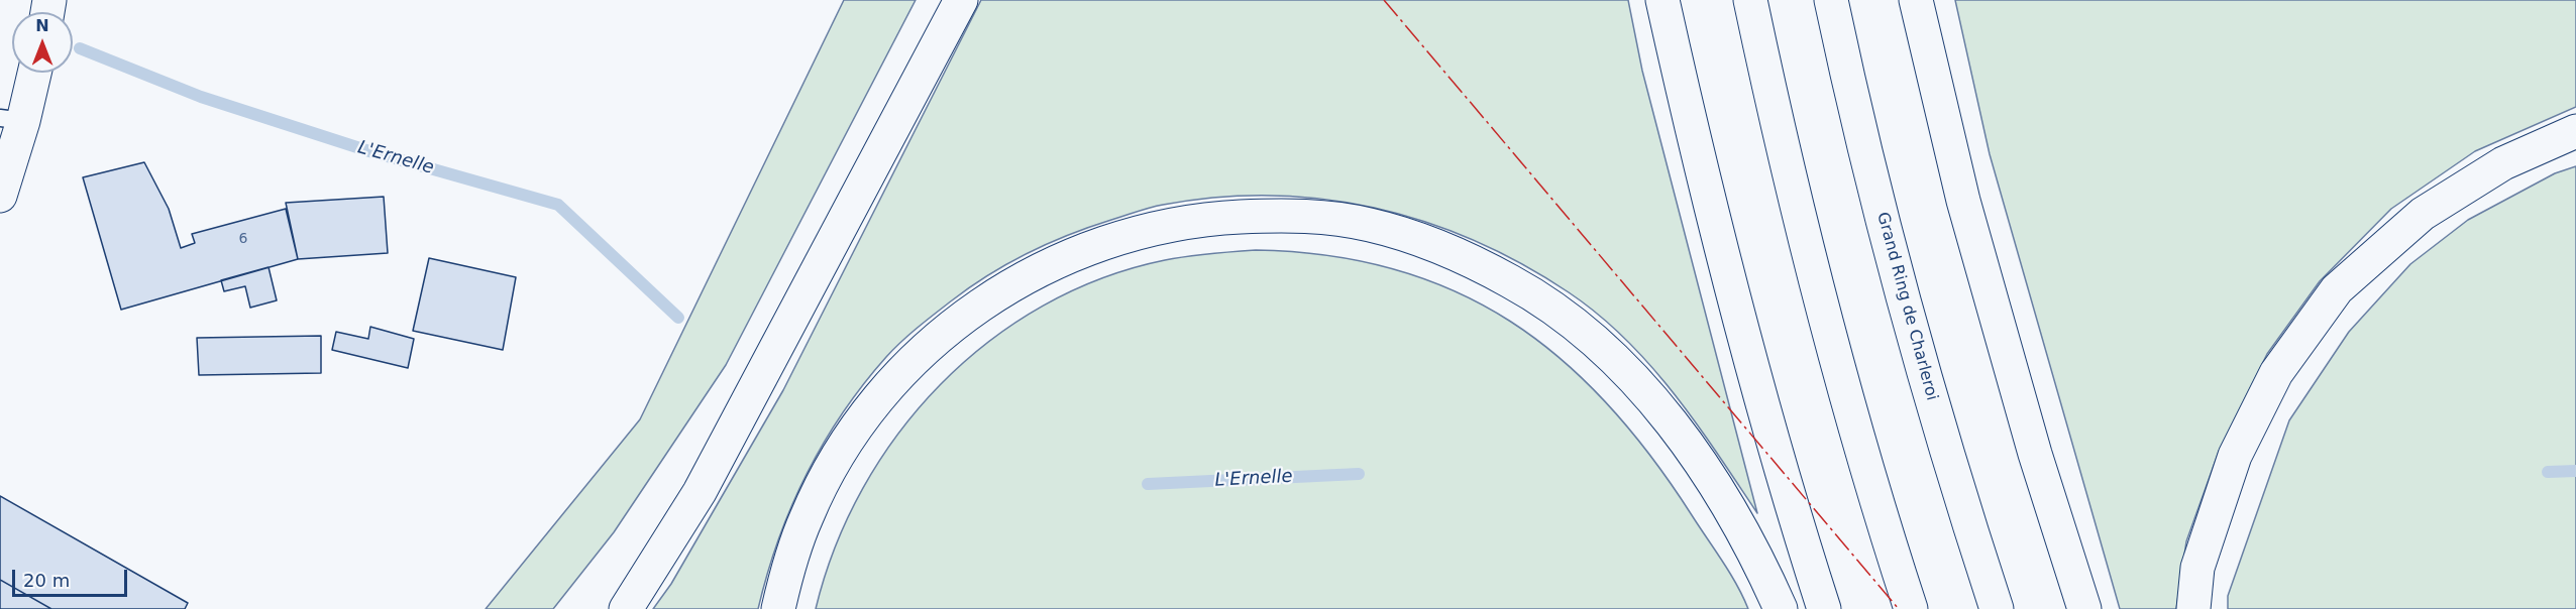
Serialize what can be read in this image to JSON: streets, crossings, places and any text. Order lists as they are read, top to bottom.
{
  "streets": {
    "main road": ["Grand Ring de Charleroi"]
  },
  "water": ["L'Ernelle"],
  "house_numbers": ["6"],
  "scale_bar": "20 m",
  "north": "top"
}
